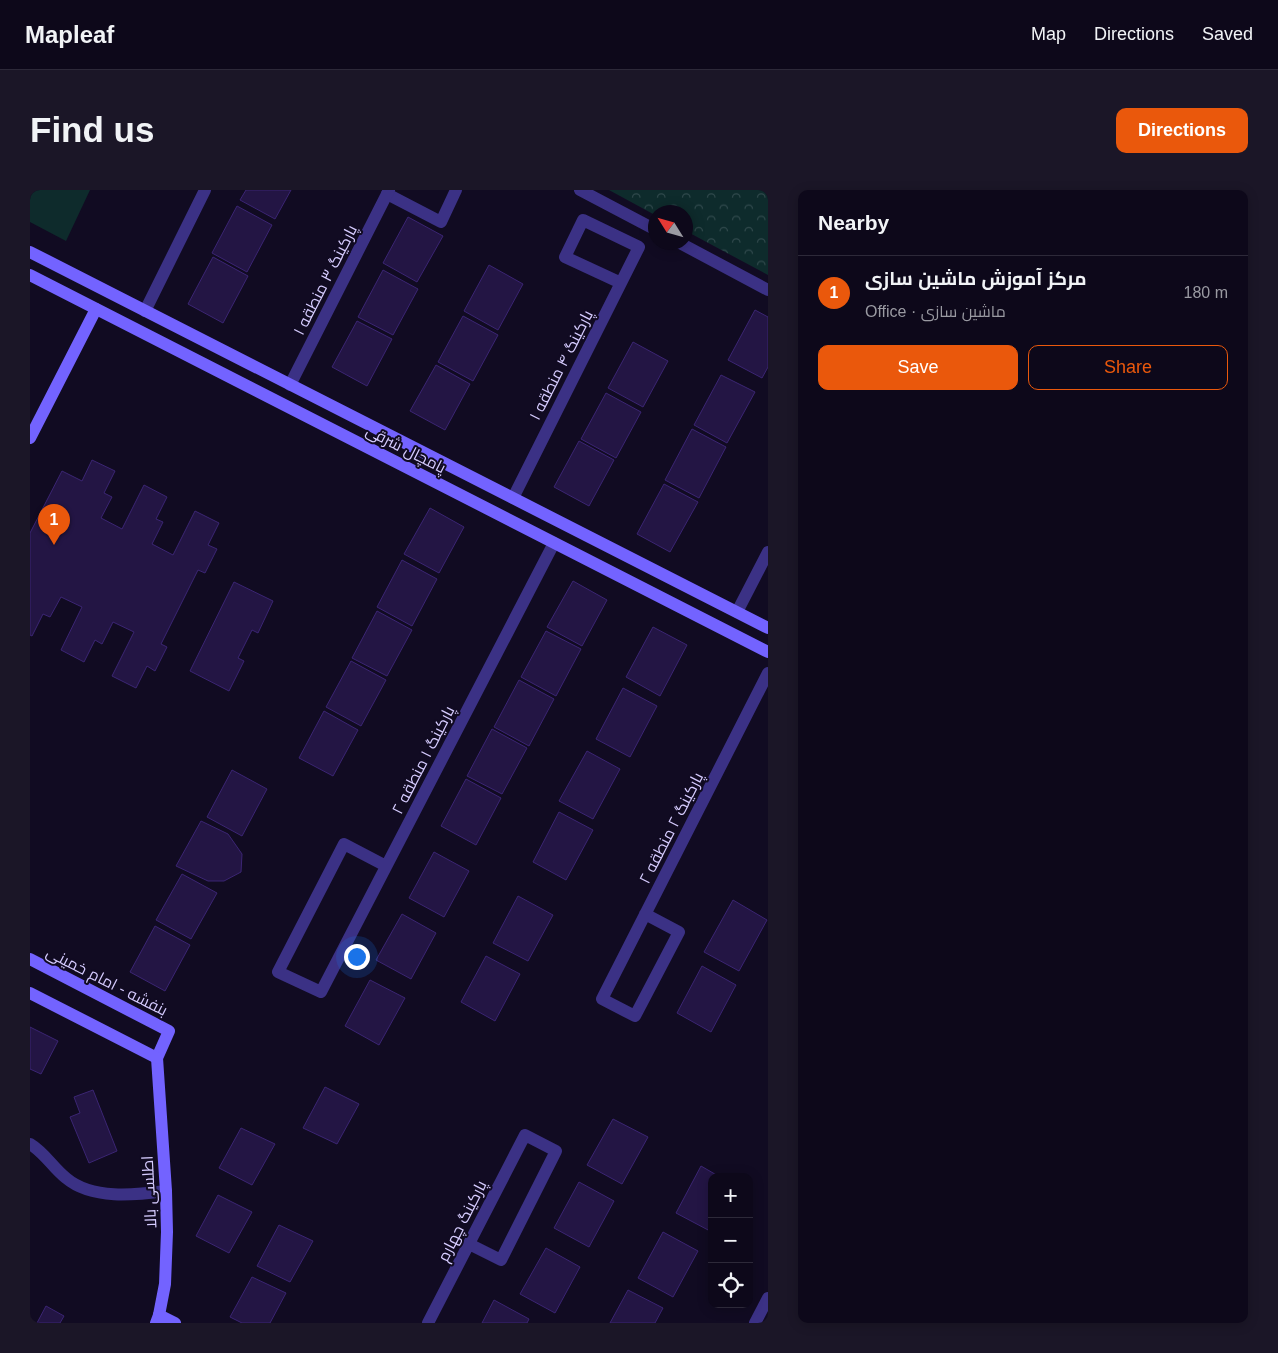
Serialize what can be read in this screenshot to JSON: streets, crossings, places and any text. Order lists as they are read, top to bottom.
{
  "streets": {
    "street": [
      "پارکینگ ۳ منطقه ۱",
      "پارکینگ ۴ منطقه ۱",
      "پامچال شرقی",
      "پارکینگ ۱ منطقه ۲",
      "پارکینگ ۲ منطقه ۲",
      "بنفشه - امام خمینی",
      "اطلسی بالا",
      "پارکینگ چهارم"
    ]
  },
  "crossings": [
    ["پارکینگ ۳ منطقه ۱", "پامچال شرقی"],
    ["پارکینگ ۴ منطقه ۱", "پامچال شرقی"],
    ["پامچال شرقی", "پارکینگ ۱ منطقه ۲"],
    ["بنفشه - امام خمینی", "اطلسی بالا"]
  ],
  "north": "top left",
  "page": {
    "header": "Mapleaf",
    "nav": ["Map", "Directions", "Saved"],
    "buttons": [
      "Directions",
      ["Save", "Share"]
    ],
    "title": "Find us",
    "heading": "Nearby",
    "list": [
      {
        "mark": "1",
        "name": "مرکز آموزش ماشین سازی",
        "note": "Office · ماشین سازی",
        "value": "180 m"
      }
    ],
    "pins": "1",
    "map_buttons": ["+", "−"]
  }
}
